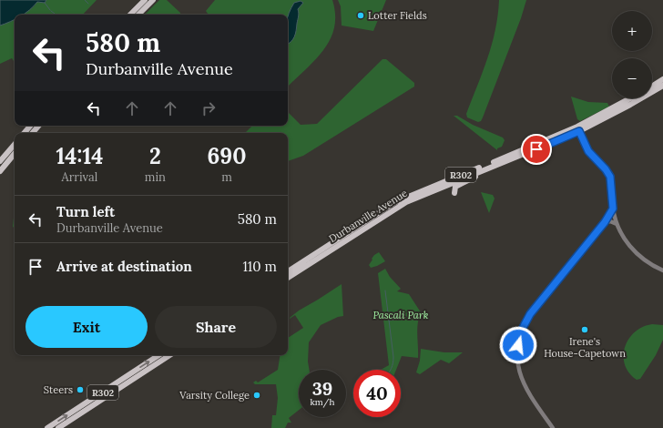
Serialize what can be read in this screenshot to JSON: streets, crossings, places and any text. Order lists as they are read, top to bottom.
{
  "streets": {
    "main road": ["R302", "Durbanville Avenue"]
  },
  "parks": ["Pascali Park"],
  "places": [
    "Lotter Fields",
    "Irene's House-Capetown",
    "Steers",
    "Varsity College"
  ],
  "page": {
    "map_buttons": ["+", "−"],
    "turn": ["580 m", "Durbanville Avenue"],
    "eta": [
      "14:14",
      "Arrival",
      "2",
      "min",
      "690",
      "m"
    ],
    "list": [
      {
        "name": "Turn left",
        "note": "Durbanville Avenue",
        "value": "580 m"
      },
      {
        "name": "Arrive at destination",
        "value": "110 m"
      }
    ],
    "buttons": ["Exit", "Share"],
    "speed": "39 km/h",
    "limit": "40"
  }
}
